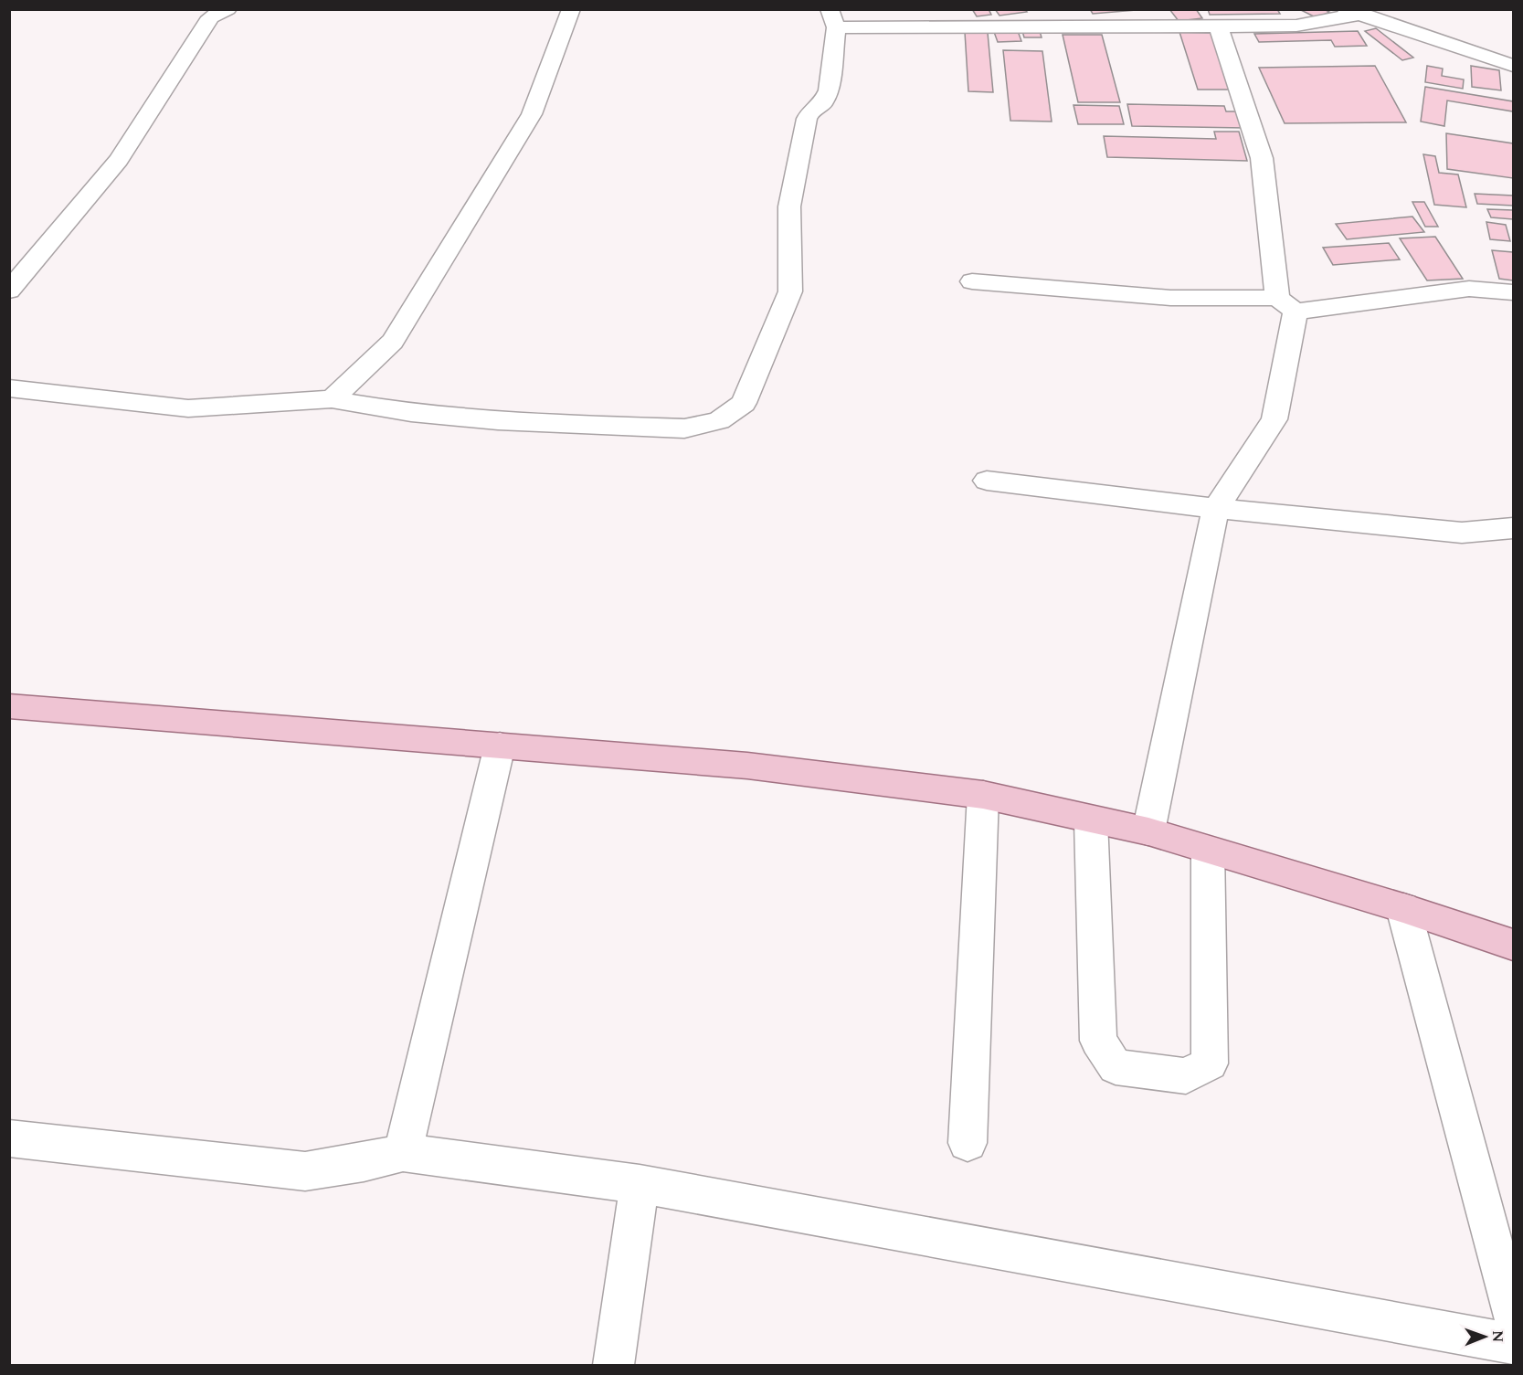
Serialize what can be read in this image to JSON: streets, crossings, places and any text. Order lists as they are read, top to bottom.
{
  "north": "right"
}
